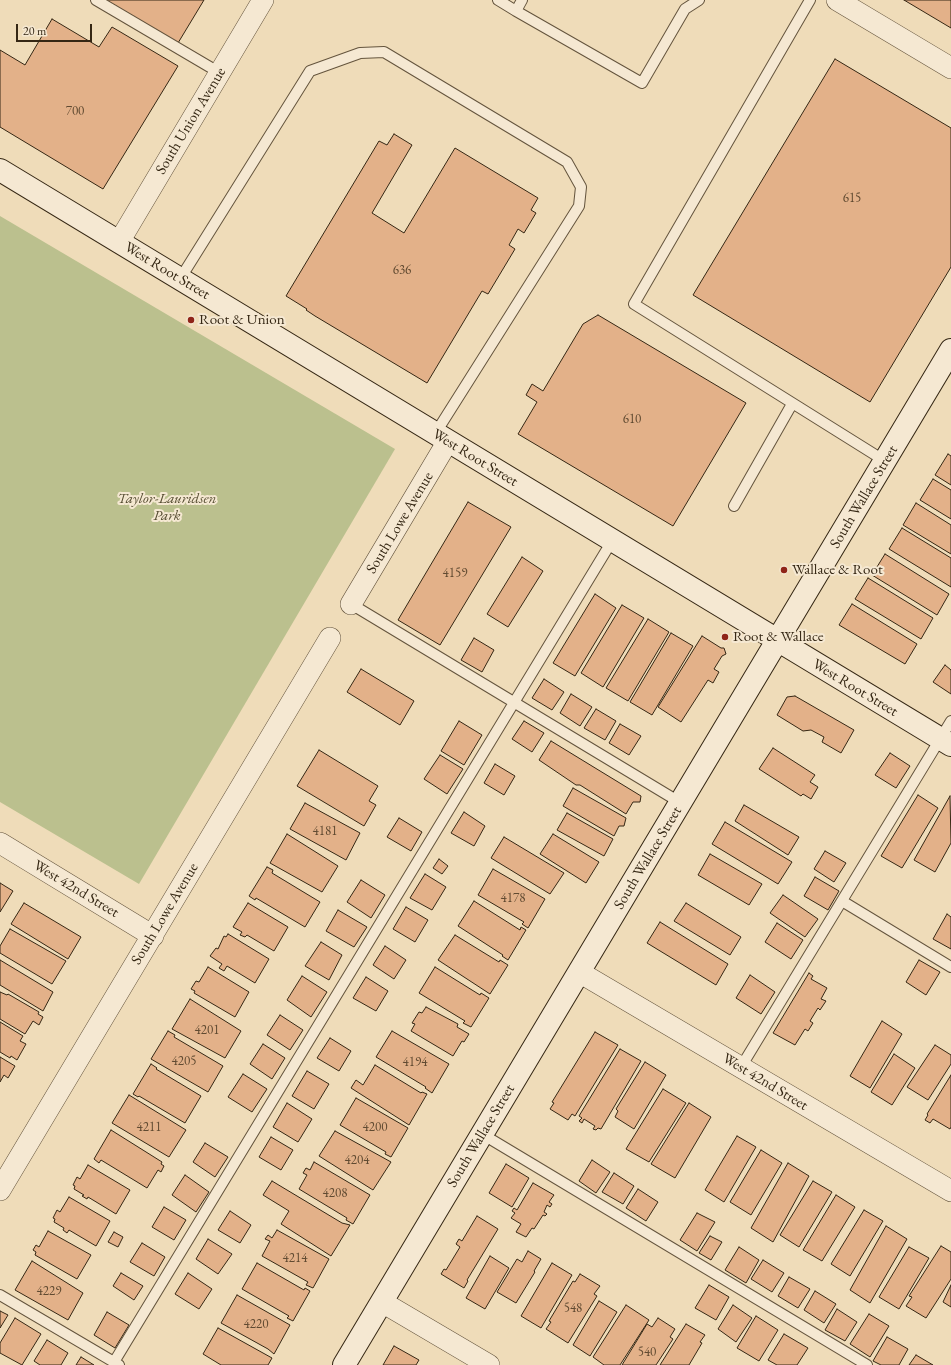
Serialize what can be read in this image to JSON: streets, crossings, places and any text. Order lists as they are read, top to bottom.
{
  "streets": {
    "street": [
      "South Union Avenue",
      "West Root Street",
      "South Wallace Street",
      "South Lowe Avenue",
      "West 42nd Street"
    ]
  },
  "crossings": [
    ["South Union Avenue", "West Root Street"],
    ["West Root Street", "South Wallace Street"],
    ["West Root Street", "South Lowe Avenue"],
    ["South Wallace Street", "West 42nd Street"],
    ["South Lowe Avenue", "West 42nd Street"]
  ],
  "parks": ["Taylor-Lauridsen Park"],
  "places": ["Root & Union", "Wallace & Root", "Root & Wallace"],
  "house_numbers": [
    "700",
    "615",
    "636",
    "610",
    "4159",
    "4181",
    "4178",
    "4201",
    "4205",
    "4194",
    "4211",
    "4200",
    "4204",
    "4208",
    "4214",
    "4229",
    "548",
    "4220",
    "540"
  ],
  "scale_bar": "20 m"
}
